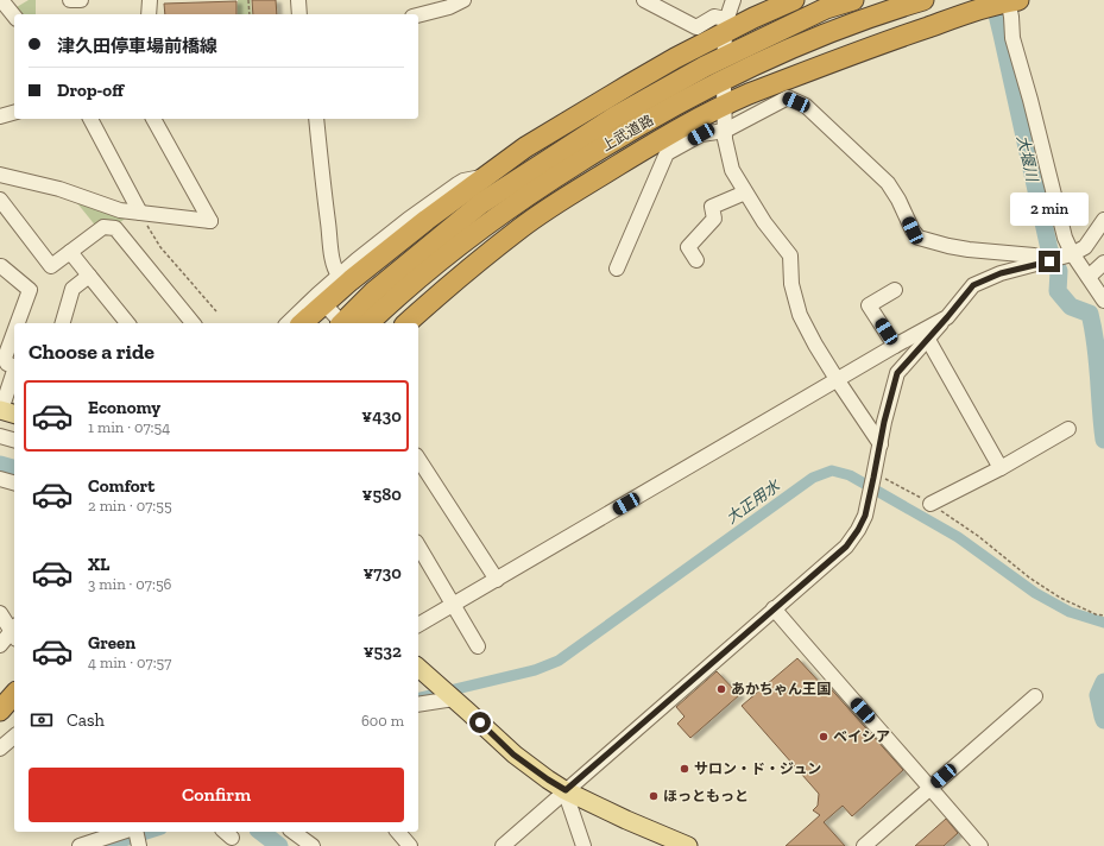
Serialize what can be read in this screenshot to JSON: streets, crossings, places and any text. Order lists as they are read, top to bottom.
{
  "streets": {
    "highway": ["上武道路"]
  },
  "water": ["大堰川", "大正用水"],
  "places": [
    "あかちゃん王国",
    "ベイシア",
    "サロン・ド・ジュン",
    "ほっともっと"
  ],
  "page": {
    "banner": ["津久田停車場前橋線", "Drop-off"],
    "bubble": "2 min",
    "heading": "Choose a ride",
    "list": [
      {
        "name": "Economy",
        "note": "1 min · 07:54",
        "value": "¥430"
      },
      {
        "name": "Comfort",
        "note": "2 min · 07:55",
        "value": "¥580"
      },
      {
        "name": "XL",
        "note": "3 min · 07:56",
        "value": "¥730"
      },
      {
        "name": "Green",
        "note": "4 min · 07:57",
        "value": "¥532"
      }
    ],
    "pay": ["Cash", "600 m"],
    "buttons": "Confirm"
  }
}
